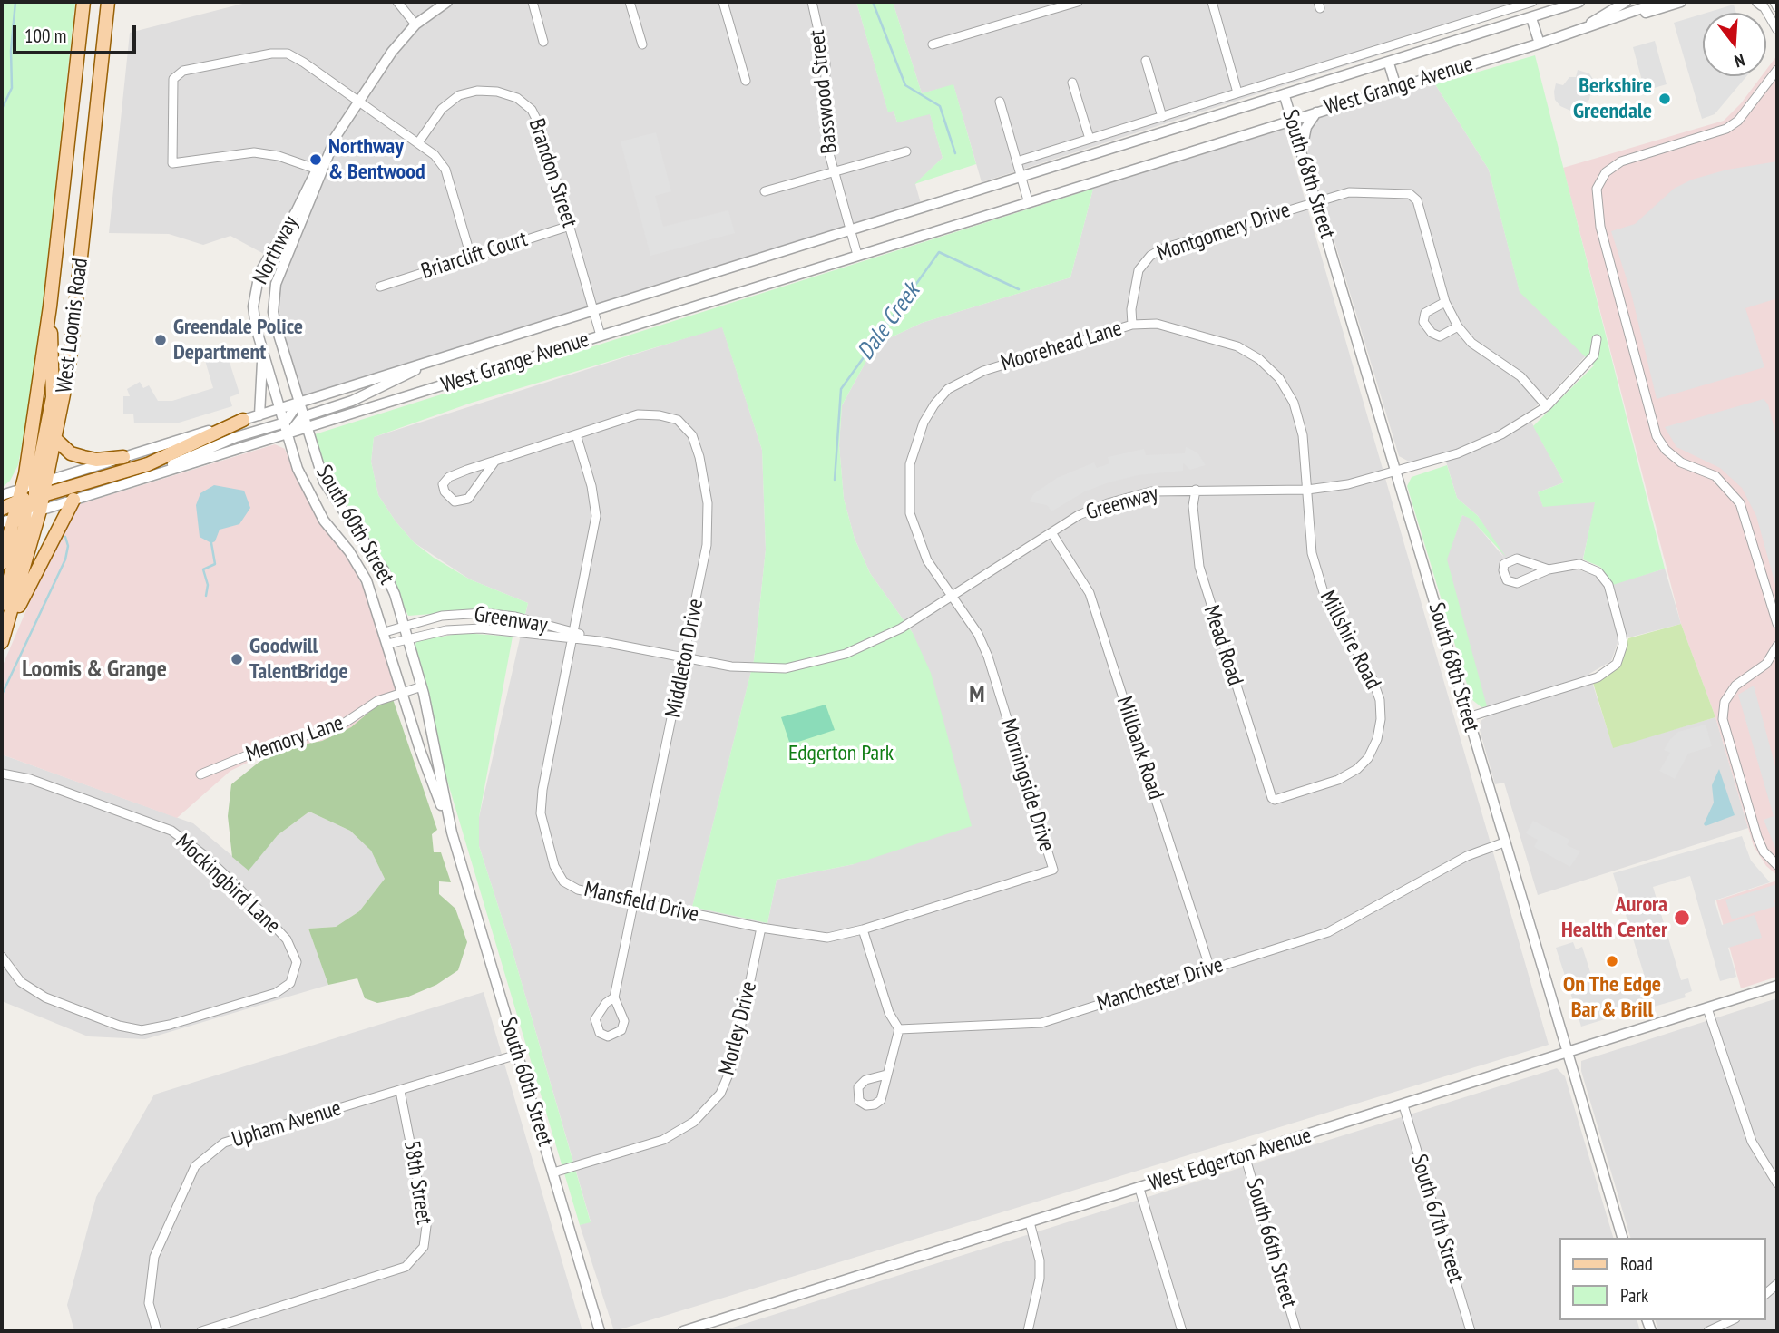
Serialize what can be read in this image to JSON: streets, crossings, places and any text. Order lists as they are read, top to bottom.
{
  "streets": {
    "main road": ["West Loomis Road"],
    "street": [
      "West Grange Avenue",
      "Basswood Street",
      "Brandon Street",
      "South 68th Street",
      "Montgomery Drive",
      "Northway",
      "Briarclift Court",
      "Moorehead Lane",
      "Greenway",
      "South 60th Street",
      "Millshire Road",
      "Mead Road",
      "Middleton Drive",
      "Memory Lane",
      "Millbank Road",
      "Morningside Drive",
      "Mockingbird Lane",
      "Mansfield Drive",
      "Manchester Drive",
      "Morley Drive",
      "Upham Avenue",
      "West Edgerton Avenue",
      "58th Street",
      "South 67th Street",
      "South 66th Street"
    ]
  },
  "crossings": [
    ["West Grange Avenue", "Basswood Street"],
    ["West Grange Avenue", "Brandon Street"],
    ["West Grange Avenue", "South 68th Street"],
    ["West Grange Avenue", "Northway"],
    ["West Grange Avenue", "West Loomis Road"],
    ["West Grange Avenue", "South 60th Street"],
    ["Brandon Street", "Briarclift Court"],
    ["South 68th Street", "Montgomery Drive"],
    ["South 68th Street", "Greenway"],
    ["South 68th Street", "Manchester Drive"],
    ["South 68th Street", "West Edgerton Avenue"],
    ["Montgomery Drive", "Moorehead Lane"],
    ["Montgomery Drive", "Greenway"],
    ["Northway", "South 60th Street"],
    ["Moorehead Lane", "Greenway"],
    ["Moorehead Lane", "Millshire Road"],
    ["Moorehead Lane", "Morningside Drive"],
    ["Greenway", "South 60th Street"],
    ["Greenway", "Millshire Road"],
    ["Greenway", "Mead Road"],
    ["Greenway", "Middleton Drive"],
    ["Greenway", "Millbank Road"],
    ["Greenway", "Morningside Drive"],
    ["Greenway", "Mansfield Drive"],
    ["South 60th Street", "Memory Lane"],
    ["South 60th Street", "Morley Drive"],
    ["South 60th Street", "Upham Avenue"],
    ["Millshire Road", "Mead Road"],
    ["Middleton Drive", "Mansfield Drive"],
    ["Millbank Road", "Manchester Drive"],
    ["Morningside Drive", "Mansfield Drive"],
    ["Mansfield Drive", "Morley Drive"],
    ["Upham Avenue", "58th Street"],
    ["West Edgerton Avenue", "South 67th Street"],
    ["West Edgerton Avenue", "South 66th Street"]
  ],
  "districts": ["Loomis & Grange", "M"],
  "water": ["Dale Creek"],
  "parks": ["Edgerton Park"],
  "places": [
    "Berkshire Greendale",
    "Northway & Bentwood",
    "Greendale Police Department",
    "Goodwill TalentBridge",
    "Aurora Health Center",
    "On The Edge Bar & Brill"
  ],
  "legend": ["Road", "Park"],
  "scale_bar": "100 m",
  "north": "bottom"
}
